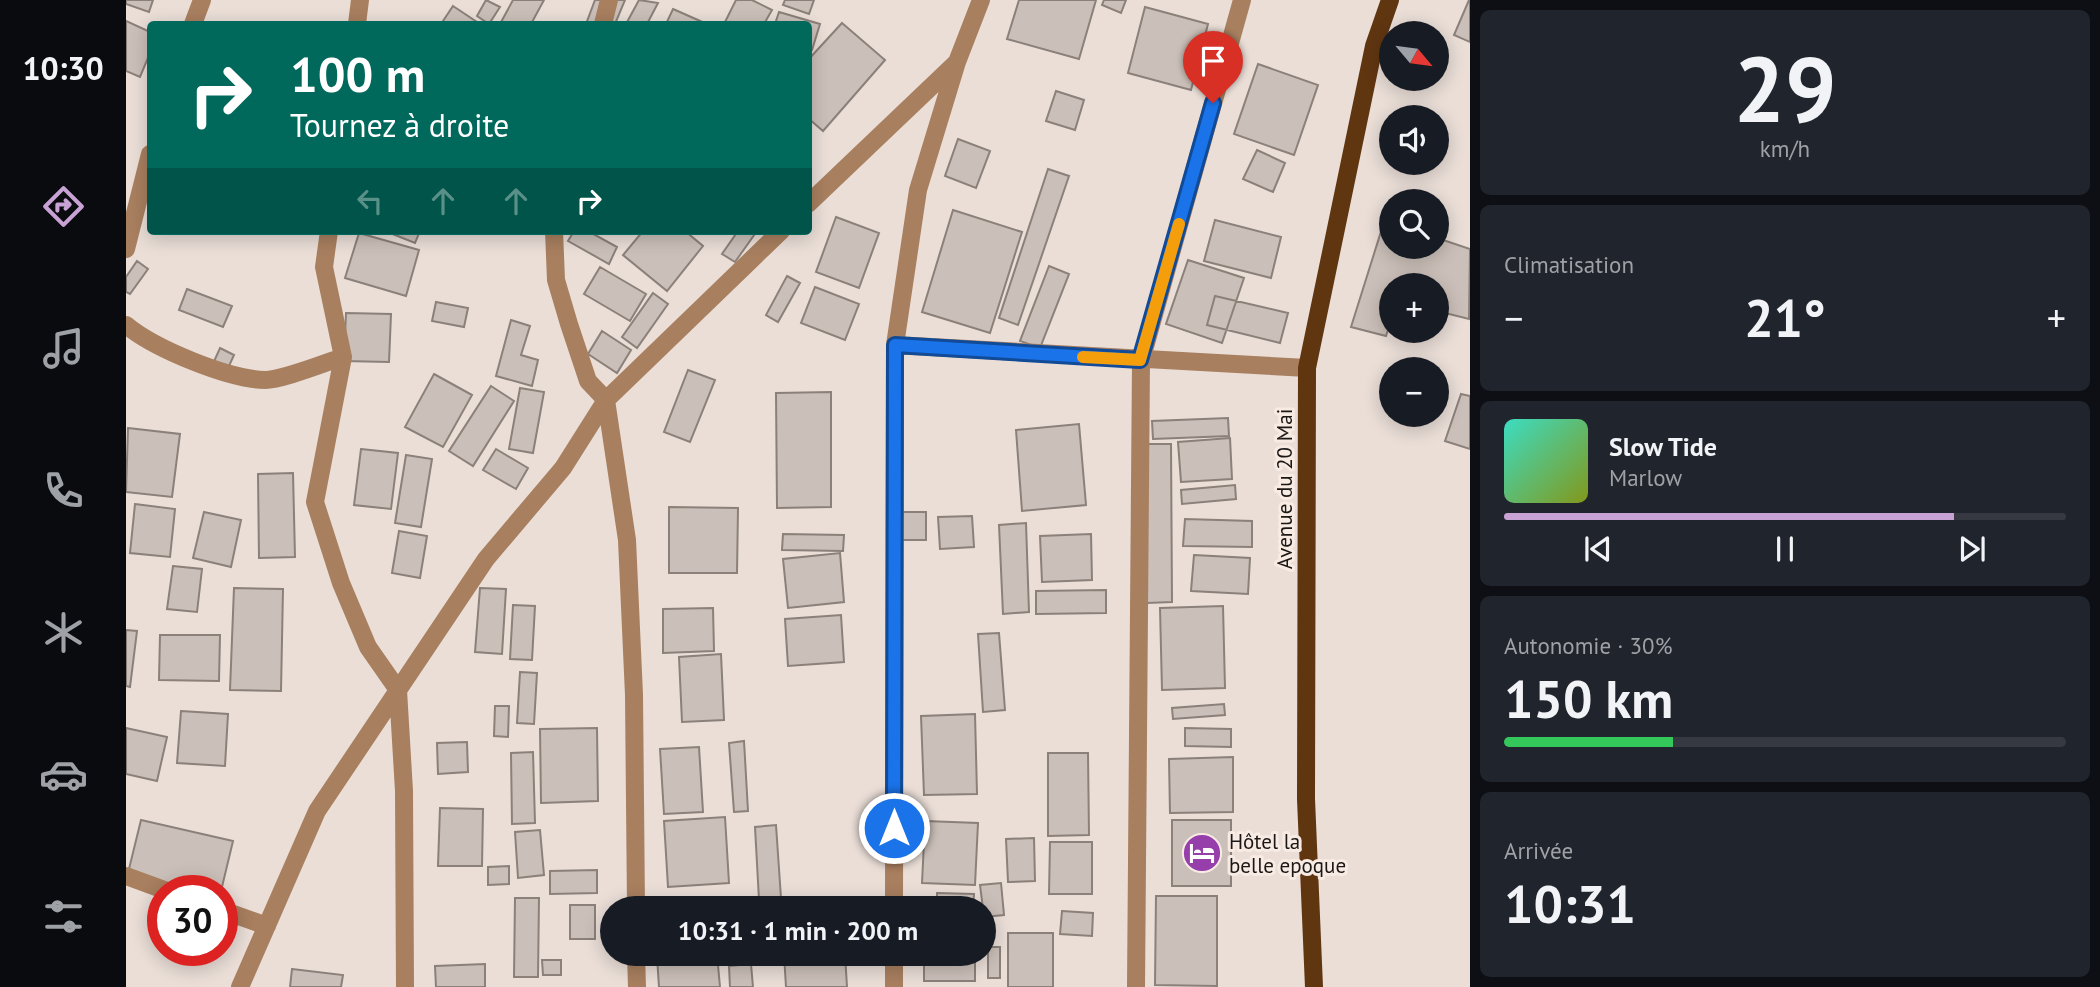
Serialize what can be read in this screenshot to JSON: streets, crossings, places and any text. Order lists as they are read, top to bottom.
{
  "streets": {
    "main road": ["Avenue du 20 Mai"]
  },
  "places": {
    "hotel": ["Hôtel la belle epoque"]
  },
  "north": "bottom right",
  "page": {
    "tabs": "10:30",
    "tile": [
      ["29", "km/h"],
      "Climatisation",
      ["Autonomie · 30%", "150 km"],
      ["Arrivée", "10:31"]
    ],
    "map_buttons": ["+", "−"],
    "turn": ["100 m", "Tournez à droite"],
    "heat": ["−", "21°", "+"],
    "song": ["Slow Tide", "Marlow"],
    "limit": "30",
    "trip": "10:31 · 1 min · 200 m"
  }
}
